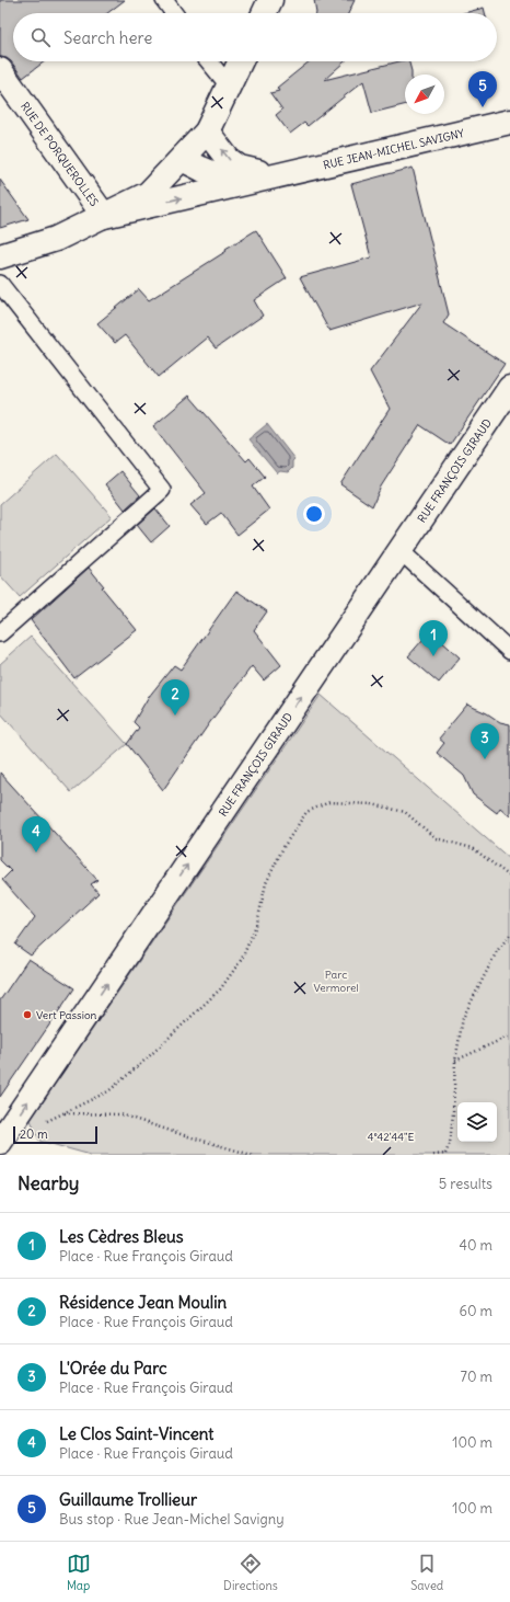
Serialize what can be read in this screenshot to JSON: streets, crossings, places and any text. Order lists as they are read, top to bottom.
{
  "streets": {
    "street": ["RUE JEAN-MICHEL SAVIGNY", "RUE DE PORQUEROLLES", "RUE FRANÇOIS GIRAUD"]
  },
  "crossings": [
    ["RUE JEAN-MICHEL SAVIGNY", "RUE DE PORQUEROLLES"]
  ],
  "one_way": ["RUE FRANÇOIS GIRAUD"],
  "parks": ["Parc Vermorel"],
  "places": ["Vert Passion"],
  "scale_bar": "20 m",
  "north": "bottom left",
  "page": {
    "search": "Search here",
    "pins": [
      "5",
      "1",
      "2",
      "3",
      "4"
    ],
    "scale": "20 m",
    "heading": ["Nearby", "5 results"],
    "list": [
      {
        "mark": "1",
        "name": "Les Cèdres Bleus",
        "note": "Place · Rue François Giraud",
        "value": "40 m"
      },
      {
        "mark": "2",
        "name": "Résidence Jean Moulin",
        "note": "Place · Rue François Giraud",
        "value": "60 m"
      },
      {
        "mark": "3",
        "name": "L'Orée du Parc",
        "note": "Place · Rue François Giraud",
        "value": "70 m"
      },
      {
        "mark": "4",
        "name": "Le Clos Saint-Vincent",
        "note": "Place · Rue François Giraud",
        "value": "100 m"
      },
      {
        "mark": "5",
        "name": "Guillaume Trollieur",
        "note": "Bus stop · Rue Jean-Michel Savigny",
        "value": "100 m"
      }
    ],
    "nav": ["Map", "Directions", "Saved"]
  },
  "coordinates": ["4°42'44\"E"]
}
